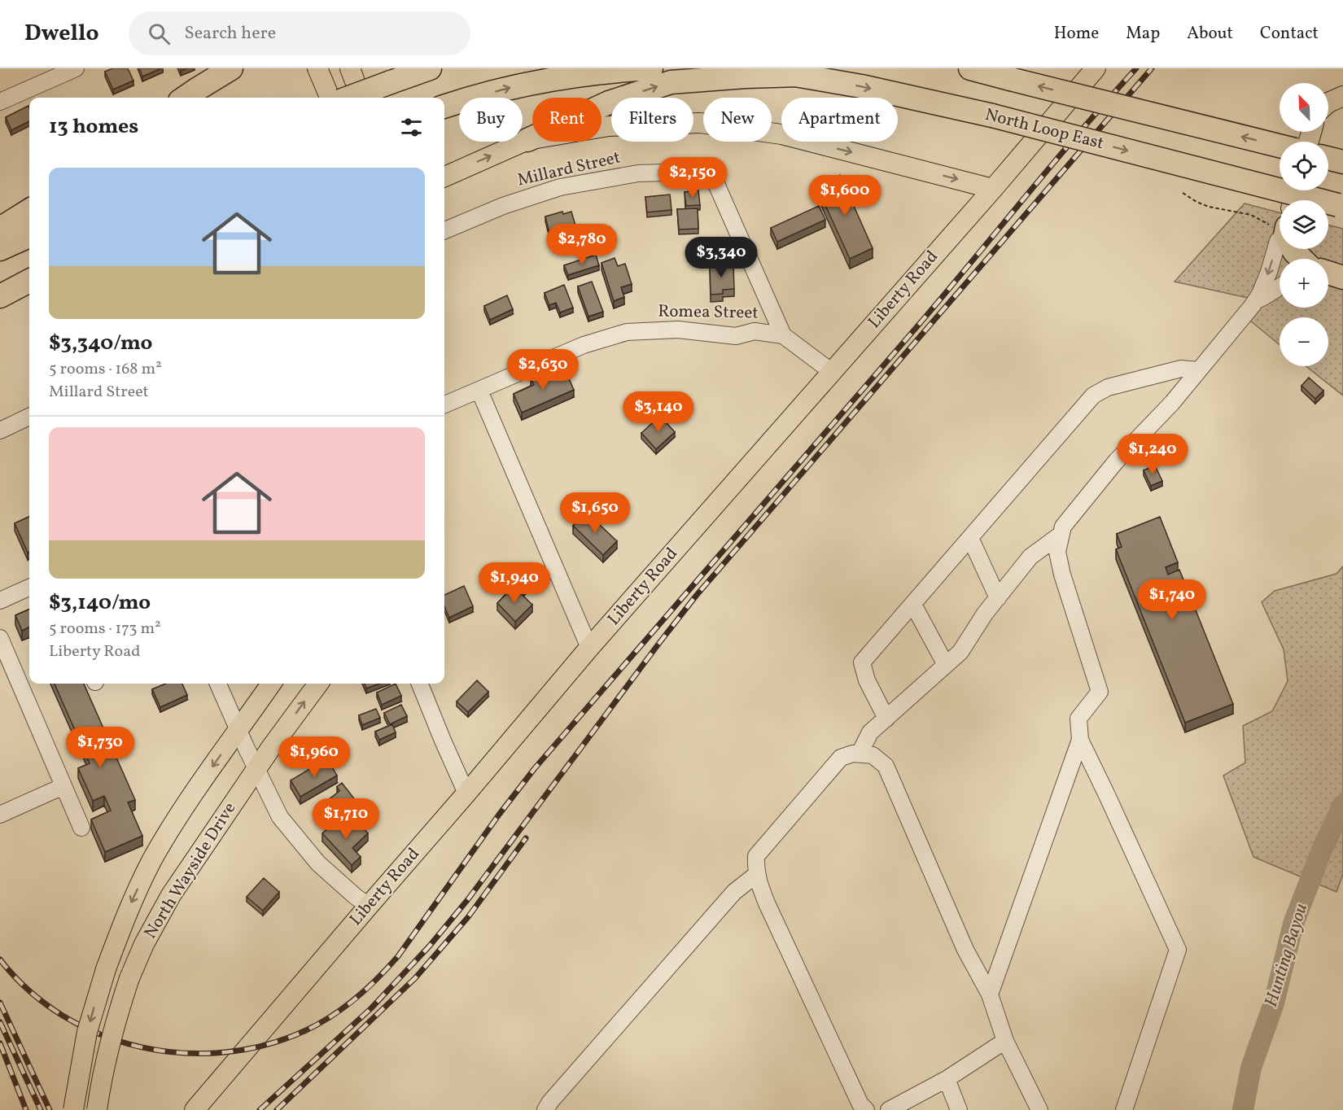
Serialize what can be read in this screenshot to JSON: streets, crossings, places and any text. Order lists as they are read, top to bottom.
{
  "streets": {
    "highway": ["North Loop East"],
    "main road": ["Liberty Road", "North Wayside Drive"],
    "street": ["Millard Street", "Romea Street"]
  },
  "crossings": [
    ["Millard Street", "Liberty Road"],
    ["Millard Street", "Romea Street"]
  ],
  "water": ["Hunting Bayou"],
  "north": "top left",
  "page": {
    "header": "Dwello",
    "search": "Search here",
    "nav": [
      "Home",
      "Map",
      "About",
      "Contact"
    ],
    "map_buttons": ["+", "−"],
    "chip": [
      "Buy",
      "Rent",
      "Filters",
      "New",
      "Apartment"
    ],
    "heading": "13 homes",
    "list": [
      {
        "name": "$3,340/mo",
        "note": "5 rooms · 168 m² · Millard Street"
      },
      {
        "name": "$3,140/mo",
        "note": "5 rooms · 173 m² · Liberty Road"
      }
    ],
    "price": [
      "$2,150",
      "$1,600",
      "$2,780",
      "$3,340",
      "$2,630",
      "$3,140",
      "$1,240",
      "$1,650",
      "$1,940",
      "$1,740",
      "$1,730",
      "$1,960",
      "$1,710"
    ]
  }
}
